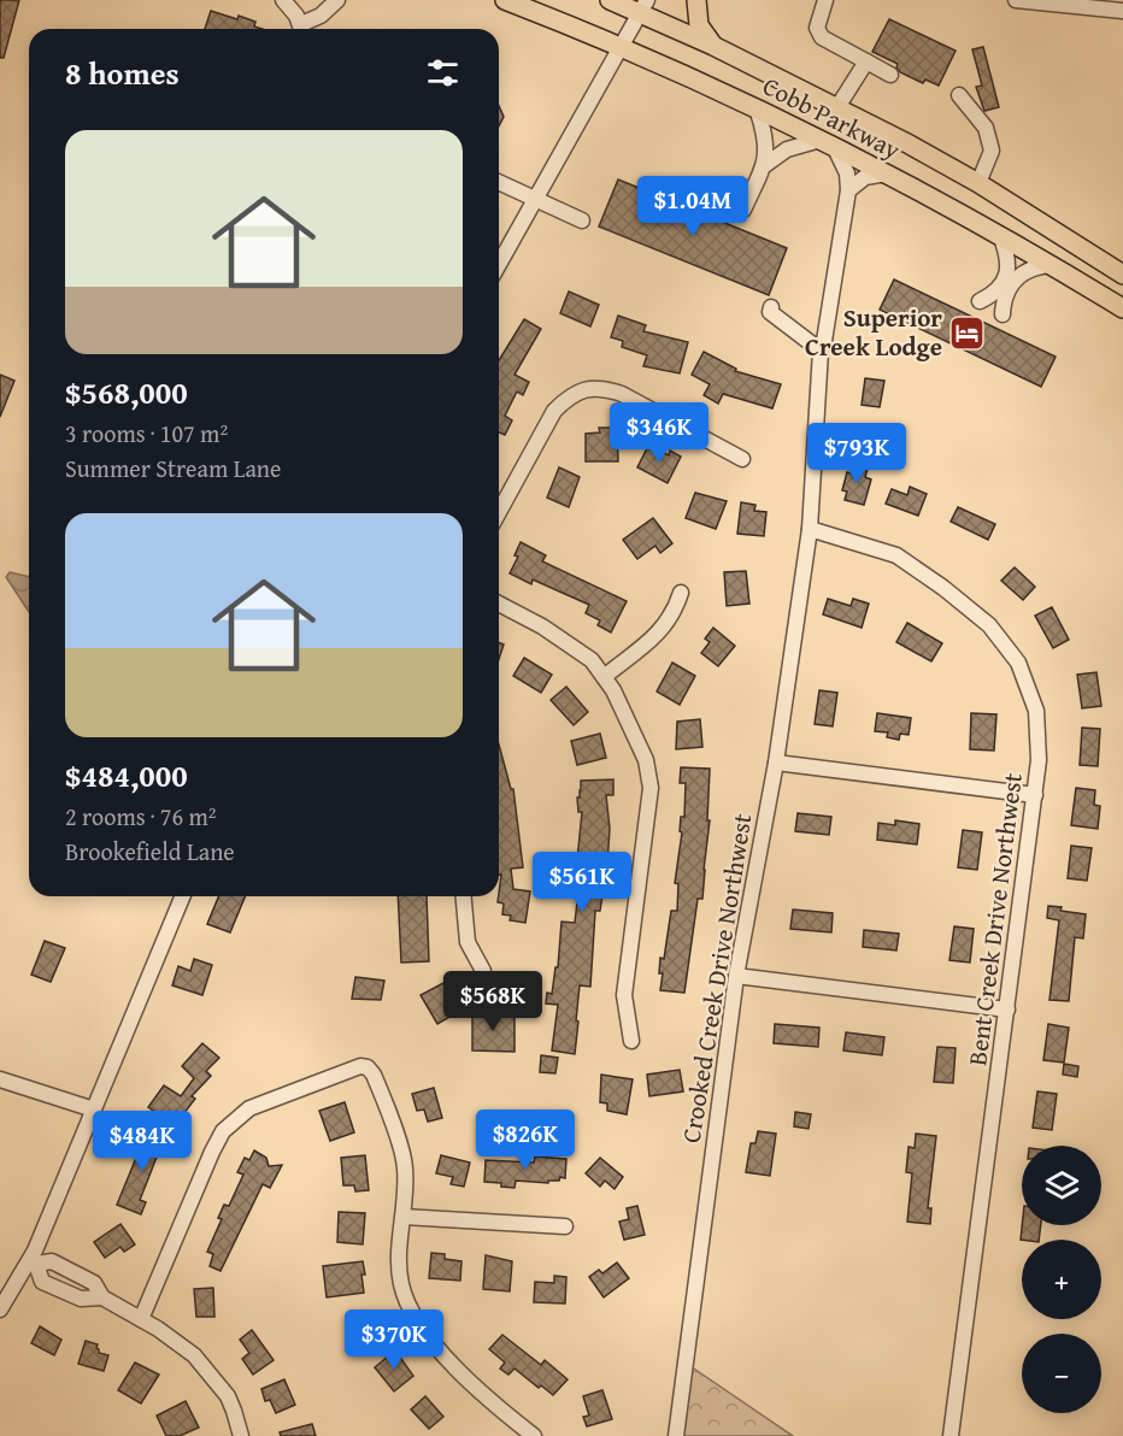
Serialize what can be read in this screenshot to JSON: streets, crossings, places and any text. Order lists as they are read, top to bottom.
{
  "streets": {
    "main road": ["Cobb Parkway"],
    "street": ["Bent Creek Drive Northwest", "Crooked Creek Drive Northwest"]
  },
  "crossings": [
    ["Bent Creek Drive Northwest", "Crooked Creek Drive Northwest"]
  ],
  "places": {
    "hotel": ["Superior Creek Lodge"]
  },
  "page": {
    "heading": "8 homes",
    "list": [
      {
        "name": "$568,000",
        "note": "3 rooms · 107 m² · Summer Stream Lane"
      },
      {
        "name": "$484,000",
        "note": "2 rooms · 76 m² · Brookefield Lane"
      }
    ],
    "price": [
      "$1.04M",
      "$346K",
      "$793K",
      "$561K",
      "$568K",
      "$826K",
      "$484K",
      "$370K"
    ],
    "map_buttons": ["+", "−"]
  }
}
